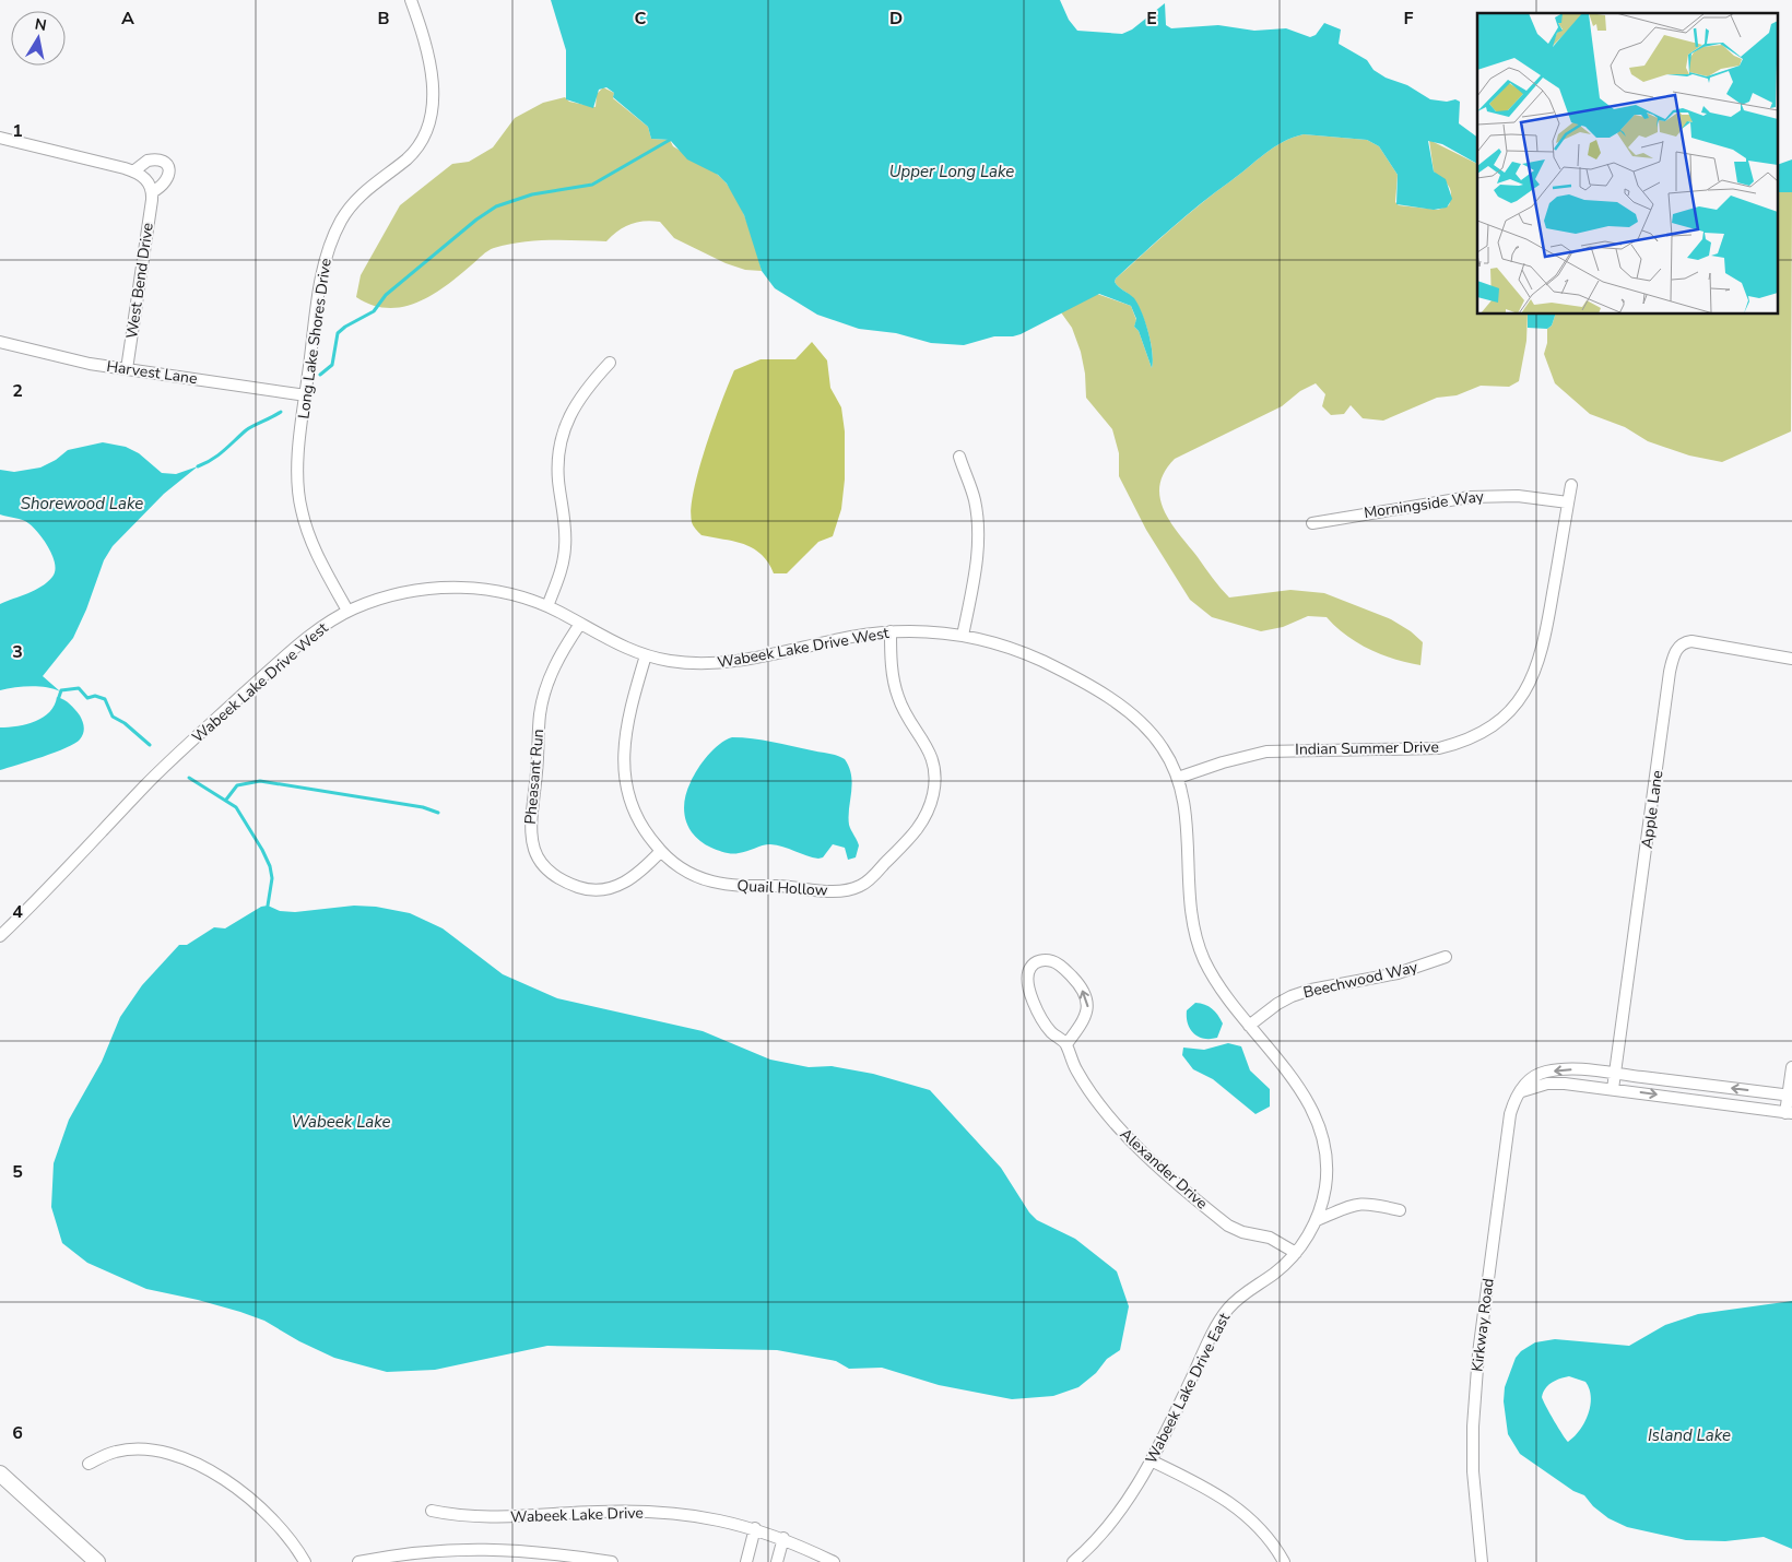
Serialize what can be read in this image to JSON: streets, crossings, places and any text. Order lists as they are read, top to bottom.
{
  "streets": {
    "street": [
      "West Bend Drive",
      "Long Lake Shores Drive",
      "Harvest Lane",
      "Morningside Way",
      "Wabeek Lake Drive West",
      "Indian Summer Drive",
      "Pheasant Run",
      "Apple Lane",
      "Quail Hollow",
      "Beechwood Way",
      "Alexander Drive",
      "Kirkway Road",
      "Wabeek Lake Drive East",
      "Wabeek Lake Drive"
    ]
  },
  "crossings": [
    ["West Bend Drive", "Harvest Lane"],
    ["Long Lake Shores Drive", "Harvest Lane"],
    ["Long Lake Shores Drive", "Wabeek Lake Drive West"],
    ["Morningside Way", "Indian Summer Drive"],
    ["Wabeek Lake Drive West", "Indian Summer Drive"],
    ["Wabeek Lake Drive West", "Pheasant Run"],
    ["Wabeek Lake Drive West", "Quail Hollow"],
    ["Wabeek Lake Drive West", "Wabeek Lake Drive East"],
    ["Indian Summer Drive", "Wabeek Lake Drive East"],
    ["Pheasant Run", "Quail Hollow"],
    ["Apple Lane", "Kirkway Road"],
    ["Beechwood Way", "Wabeek Lake Drive East"],
    ["Alexander Drive", "Wabeek Lake Drive East"]
  ],
  "water": [
    "Upper Long Lake",
    "Shorewood Lake",
    "Wabeek Lake",
    "Island Lake"
  ],
  "north": "top",
  "grid": {
    "columns": [
      "A",
      "B",
      "C",
      "D",
      "E",
      "F"
    ],
    "rows": [
      "1",
      "2",
      "3",
      "4",
      "5",
      "6"
    ]
  }
}
